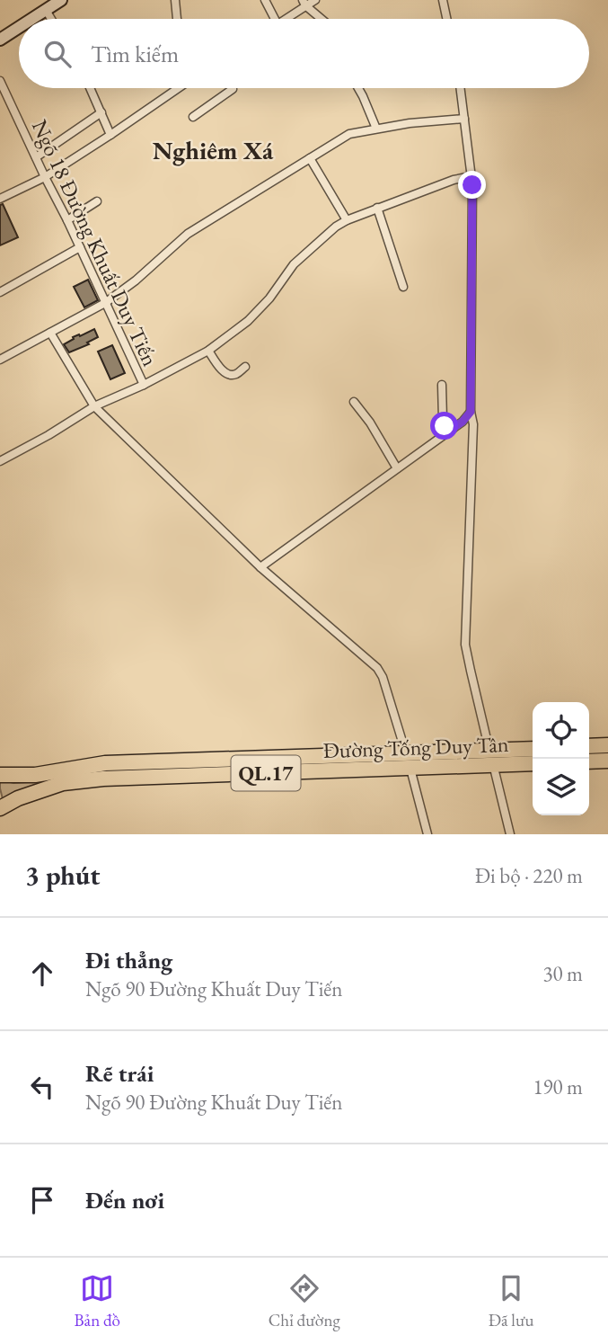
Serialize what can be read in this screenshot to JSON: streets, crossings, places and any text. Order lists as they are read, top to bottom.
{
  "streets": {
    "highway": ["Đường Tống Duy Tân", "QL.17"],
    "street": ["Ngõ 18 Đường Khuất Duy Tiến"]
  },
  "districts": ["Nghiêm Xá"],
  "page": {
    "search": "Tìm kiếm",
    "heading": ["3 phút", "Đi bộ · 220 m"],
    "list": [
      ["Đi thẳng", "Ngõ 90 Đường Khuất Duy Tiến", "30 m"],
      ["Rẽ trái", "Ngõ 90 Đường Khuất Duy Tiến", "190 m"],
      "Đến nơi"
    ],
    "nav": ["Bản đồ", "Chỉ đường", "Đã lưu"]
  }
}
